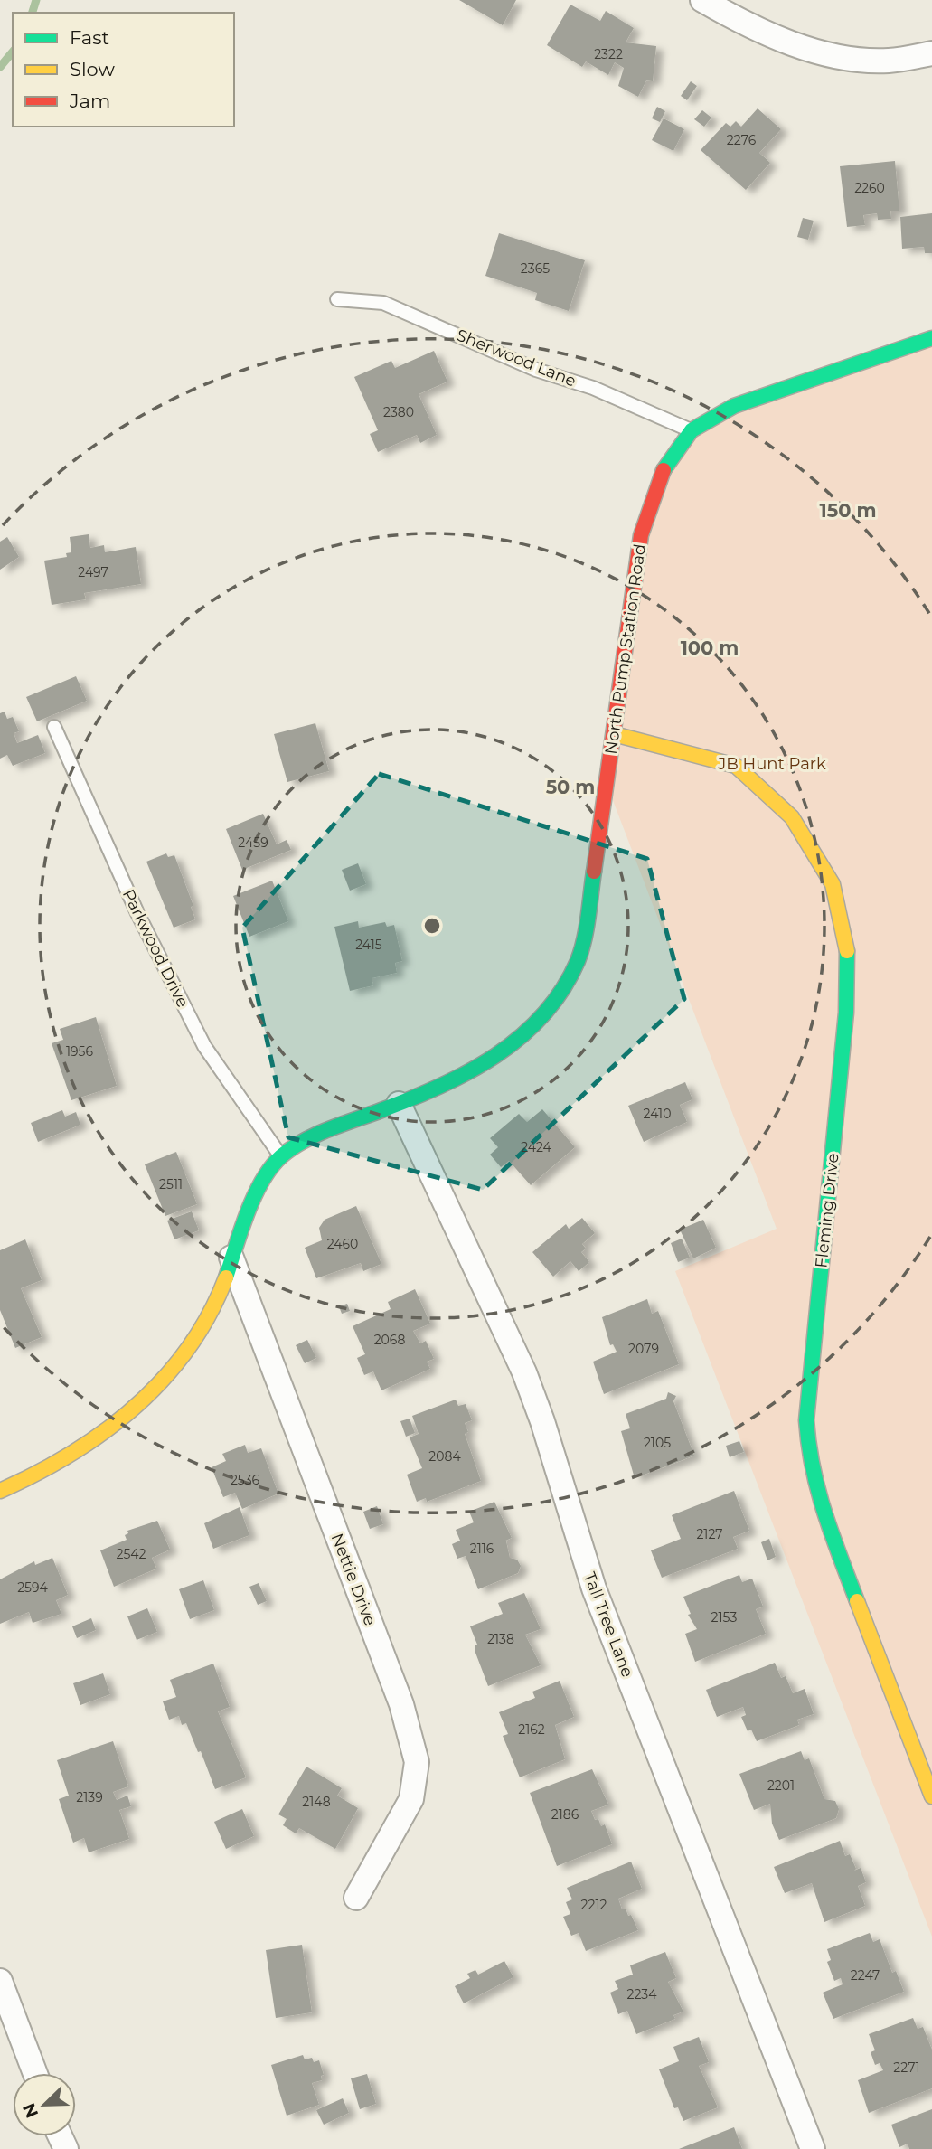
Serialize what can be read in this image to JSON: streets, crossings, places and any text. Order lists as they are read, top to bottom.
{
  "streets": {
    "street": [
      "North Pump Station Road",
      "Fleming Drive",
      "Nettie Drive",
      "Tall Tree Lane"
    ],
    "lane": ["Sherwood Lane", "Parkwood Drive"]
  },
  "crossings": [
    ["Sherwood Lane", "North Pump Station Road"],
    ["North Pump Station Road", "Parkwood Drive"],
    ["North Pump Station Road", "Fleming Drive"],
    ["North Pump Station Road", "Nettie Drive"],
    ["North Pump Station Road", "Tall Tree Lane"]
  ],
  "parks": ["JB Hunt Park"],
  "house_numbers": [
    "2322",
    "2276",
    "2260",
    "2365",
    "2380",
    "2497",
    "2459",
    "2415",
    "1956",
    "2410",
    "2424",
    "2511",
    "2460",
    "2068",
    "2079",
    "2105",
    "2084",
    "2536",
    "2127",
    "2116",
    "2542",
    "2594",
    "2153",
    "2138",
    "2162",
    "2201",
    "2139",
    "2148",
    "2186",
    "2212",
    "2247",
    "2234",
    "2271"
  ],
  "legend": ["Fast", "Slow", "Jam"],
  "north": "bottom left",
  "rings": ["150 m", "100 m", "50 m"]
}
